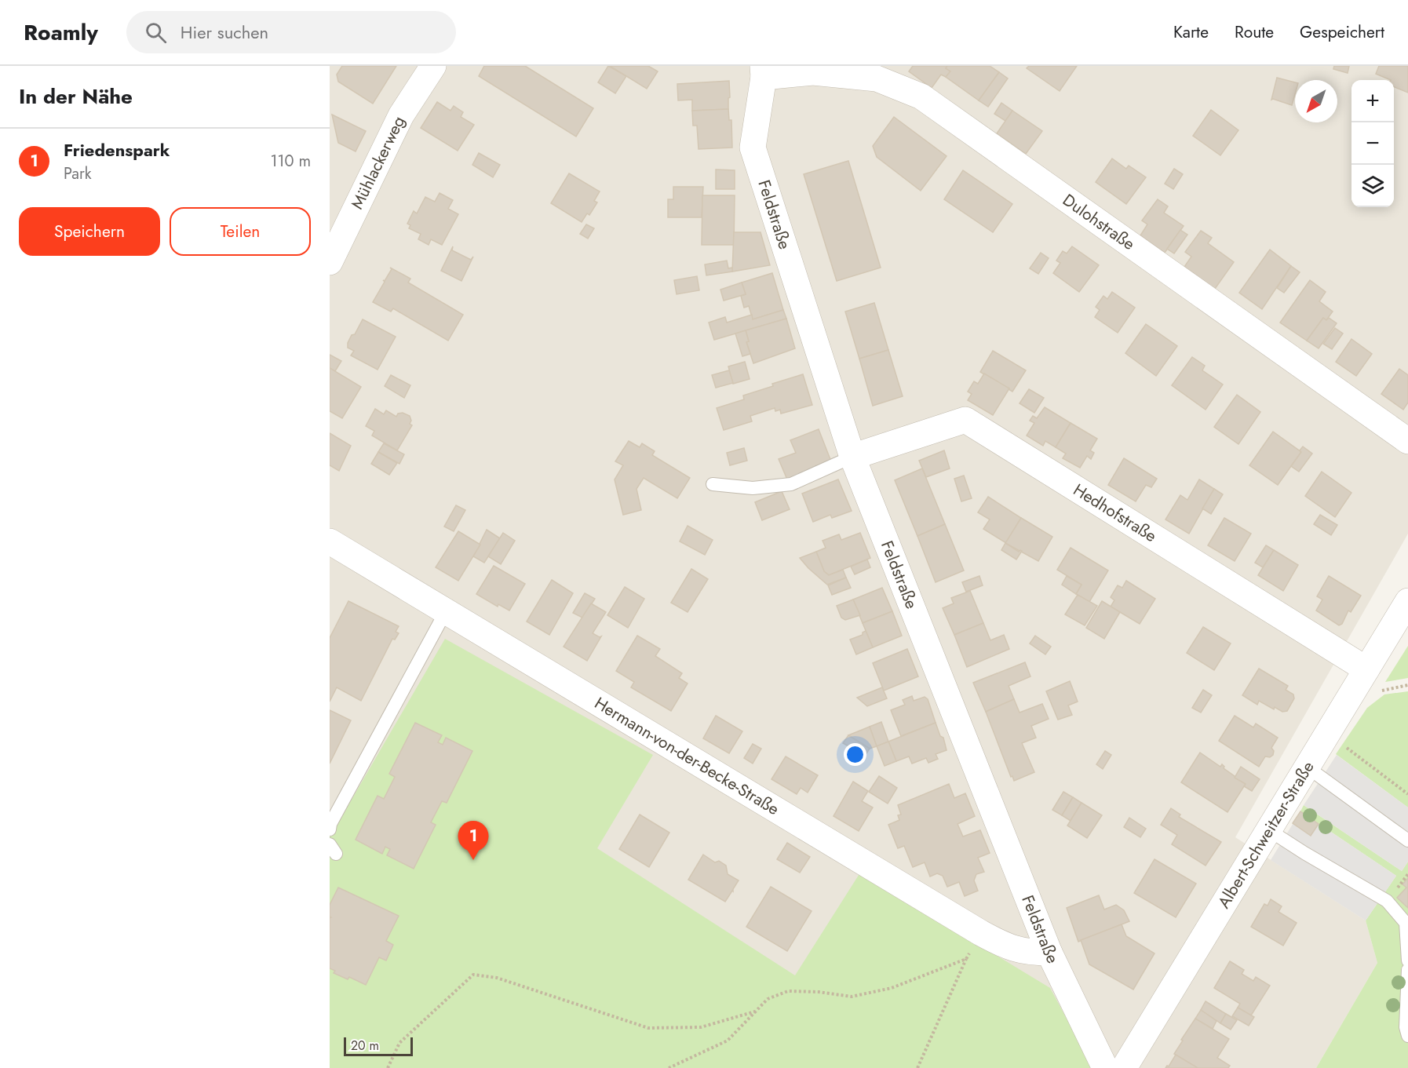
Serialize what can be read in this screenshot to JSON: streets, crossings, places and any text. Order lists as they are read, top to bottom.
{
  "streets": {
    "street": [
      "Mühlackerweg",
      "Feldstraße",
      "Dulohstraße",
      "Hedhofstraße",
      "Hermann-von-der-Becke-Straße",
      "Albert-Schweitzer-Straße"
    ]
  },
  "crossings": [
    ["Feldstraße", "Dulohstraße"],
    ["Feldstraße", "Hedhofstraße"],
    ["Feldstraße", "Hermann-von-der-Becke-Straße"],
    ["Hedhofstraße", "Albert-Schweitzer-Straße"]
  ],
  "scale_bar": "20 m",
  "north": "bottom left",
  "page": {
    "header": "Roamly",
    "search": "Hier suchen",
    "nav": ["Karte", "Route", "Gespeichert"],
    "heading": "In der Nähe",
    "map_buttons": ["+", "−"],
    "list": [
      {
        "mark": "1",
        "name": "Friedenspark",
        "note": "Park",
        "value": "110 m"
      }
    ],
    "buttons": ["Speichern", "Teilen"],
    "pins": "1",
    "scale": "20 m"
  }
}
